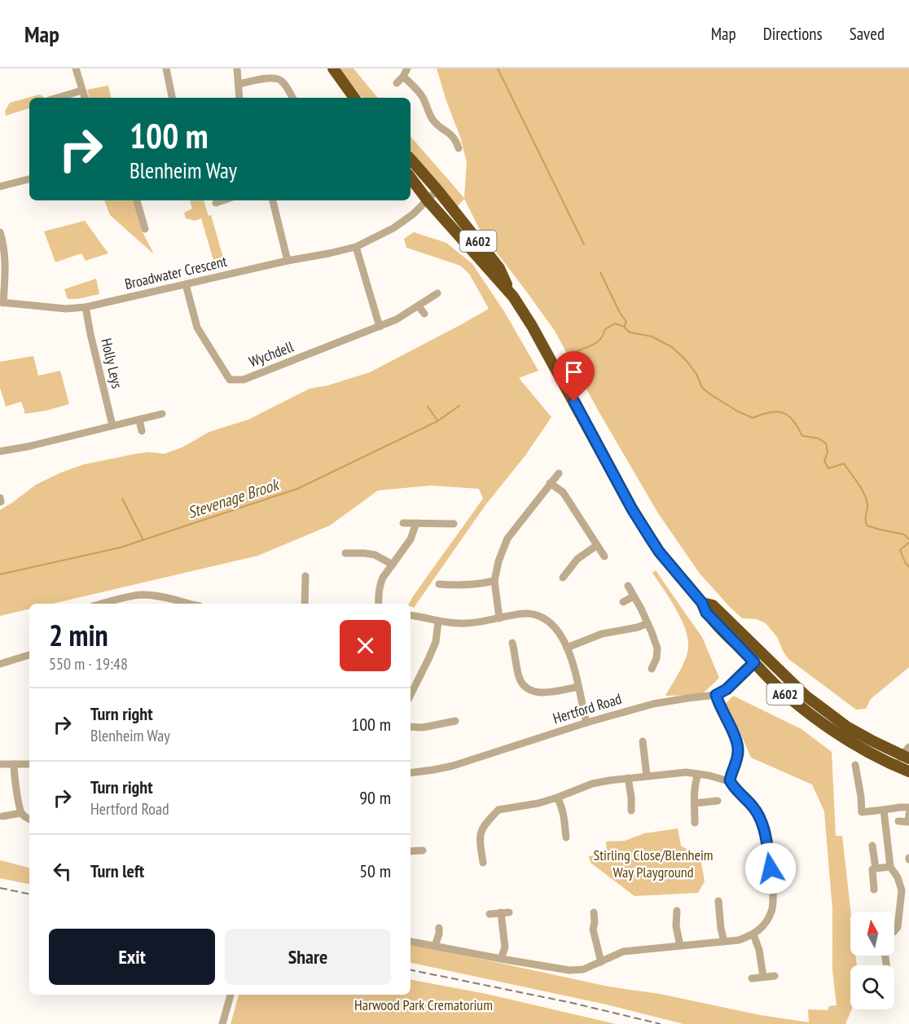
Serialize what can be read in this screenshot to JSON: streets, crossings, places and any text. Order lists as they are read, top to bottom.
{
  "streets": {
    "highway": ["A602"],
    "street": [
      "Broadwater Crescent",
      "Wychdell",
      "Holly Leys",
      "Hertford Road"
    ]
  },
  "crossings": [
    ["A602", "Broadwater Crescent"],
    ["A602", "Hertford Road"],
    ["Broadwater Crescent", "Wychdell"],
    ["Broadwater Crescent", "Holly Leys"]
  ],
  "water": ["Stevenage Brook"],
  "parks": ["Stirling Close/Blenheim Way Playground", "Harwood Park Crematorium"],
  "north": "top",
  "page": {
    "header": "Map",
    "nav": ["Map", "Directions", "Saved"],
    "turn": ["100 m", "Blenheim Way"],
    "heading": ["2 min", "550 m · 19:48"],
    "list": [
      {
        "name": "Turn right",
        "note": "Blenheim Way",
        "value": "100 m"
      },
      {
        "name": "Turn right",
        "note": "Hertford Road",
        "value": "90 m"
      },
      {
        "name": "Turn left",
        "value": "50 m"
      }
    ],
    "buttons": ["Exit", "Share"]
  }
}
